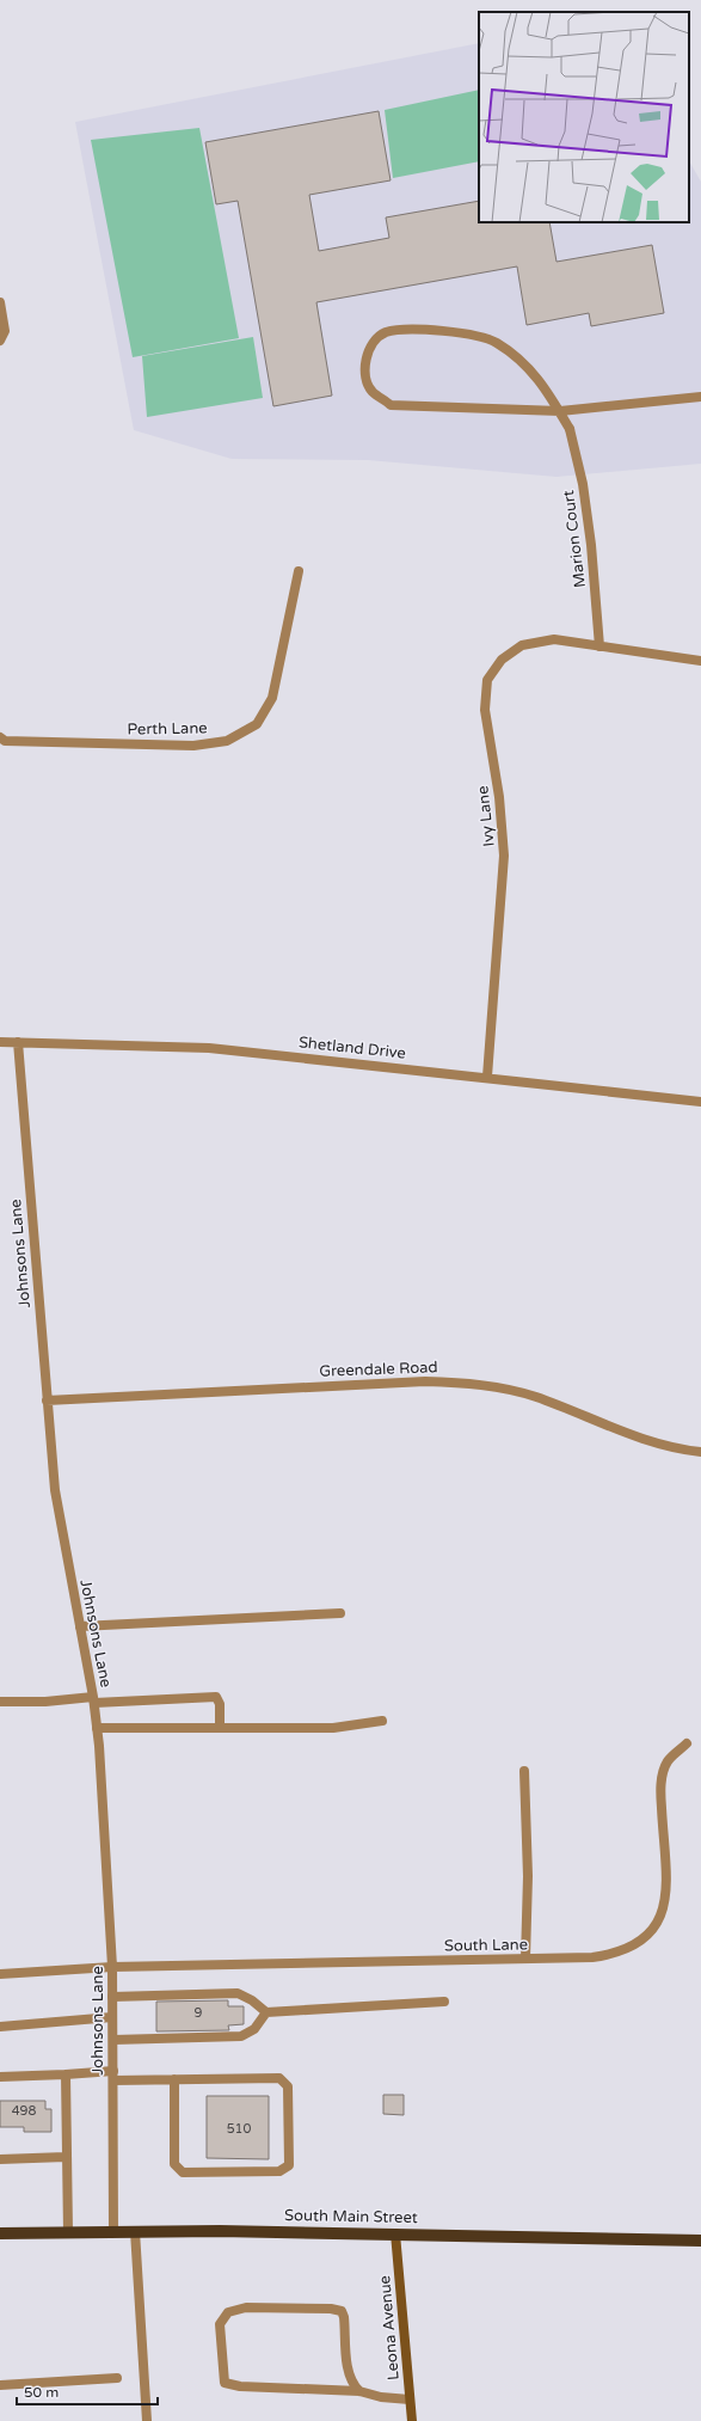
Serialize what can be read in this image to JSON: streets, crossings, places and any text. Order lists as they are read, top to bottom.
{
  "streets": {
    "main road": ["South Main Street"],
    "street": [
      "Marion Court",
      "Perth Lane",
      "Ivy Lane",
      "Shetland Drive",
      "Johnsons Lane",
      "Greendale Road",
      "South Lane",
      "Leona Avenue"
    ]
  },
  "crossings": [
    ["Marion Court", "Ivy Lane"],
    ["Ivy Lane", "Shetland Drive"],
    ["Shetland Drive", "Johnsons Lane"],
    ["Johnsons Lane", "Greendale Road"],
    ["Johnsons Lane", "South Lane"],
    ["Johnsons Lane", "South Main Street"],
    ["South Main Street", "Leona Avenue"]
  ],
  "house_numbers": ["9", "498", "510"],
  "scale_bar": "50 m"
}
